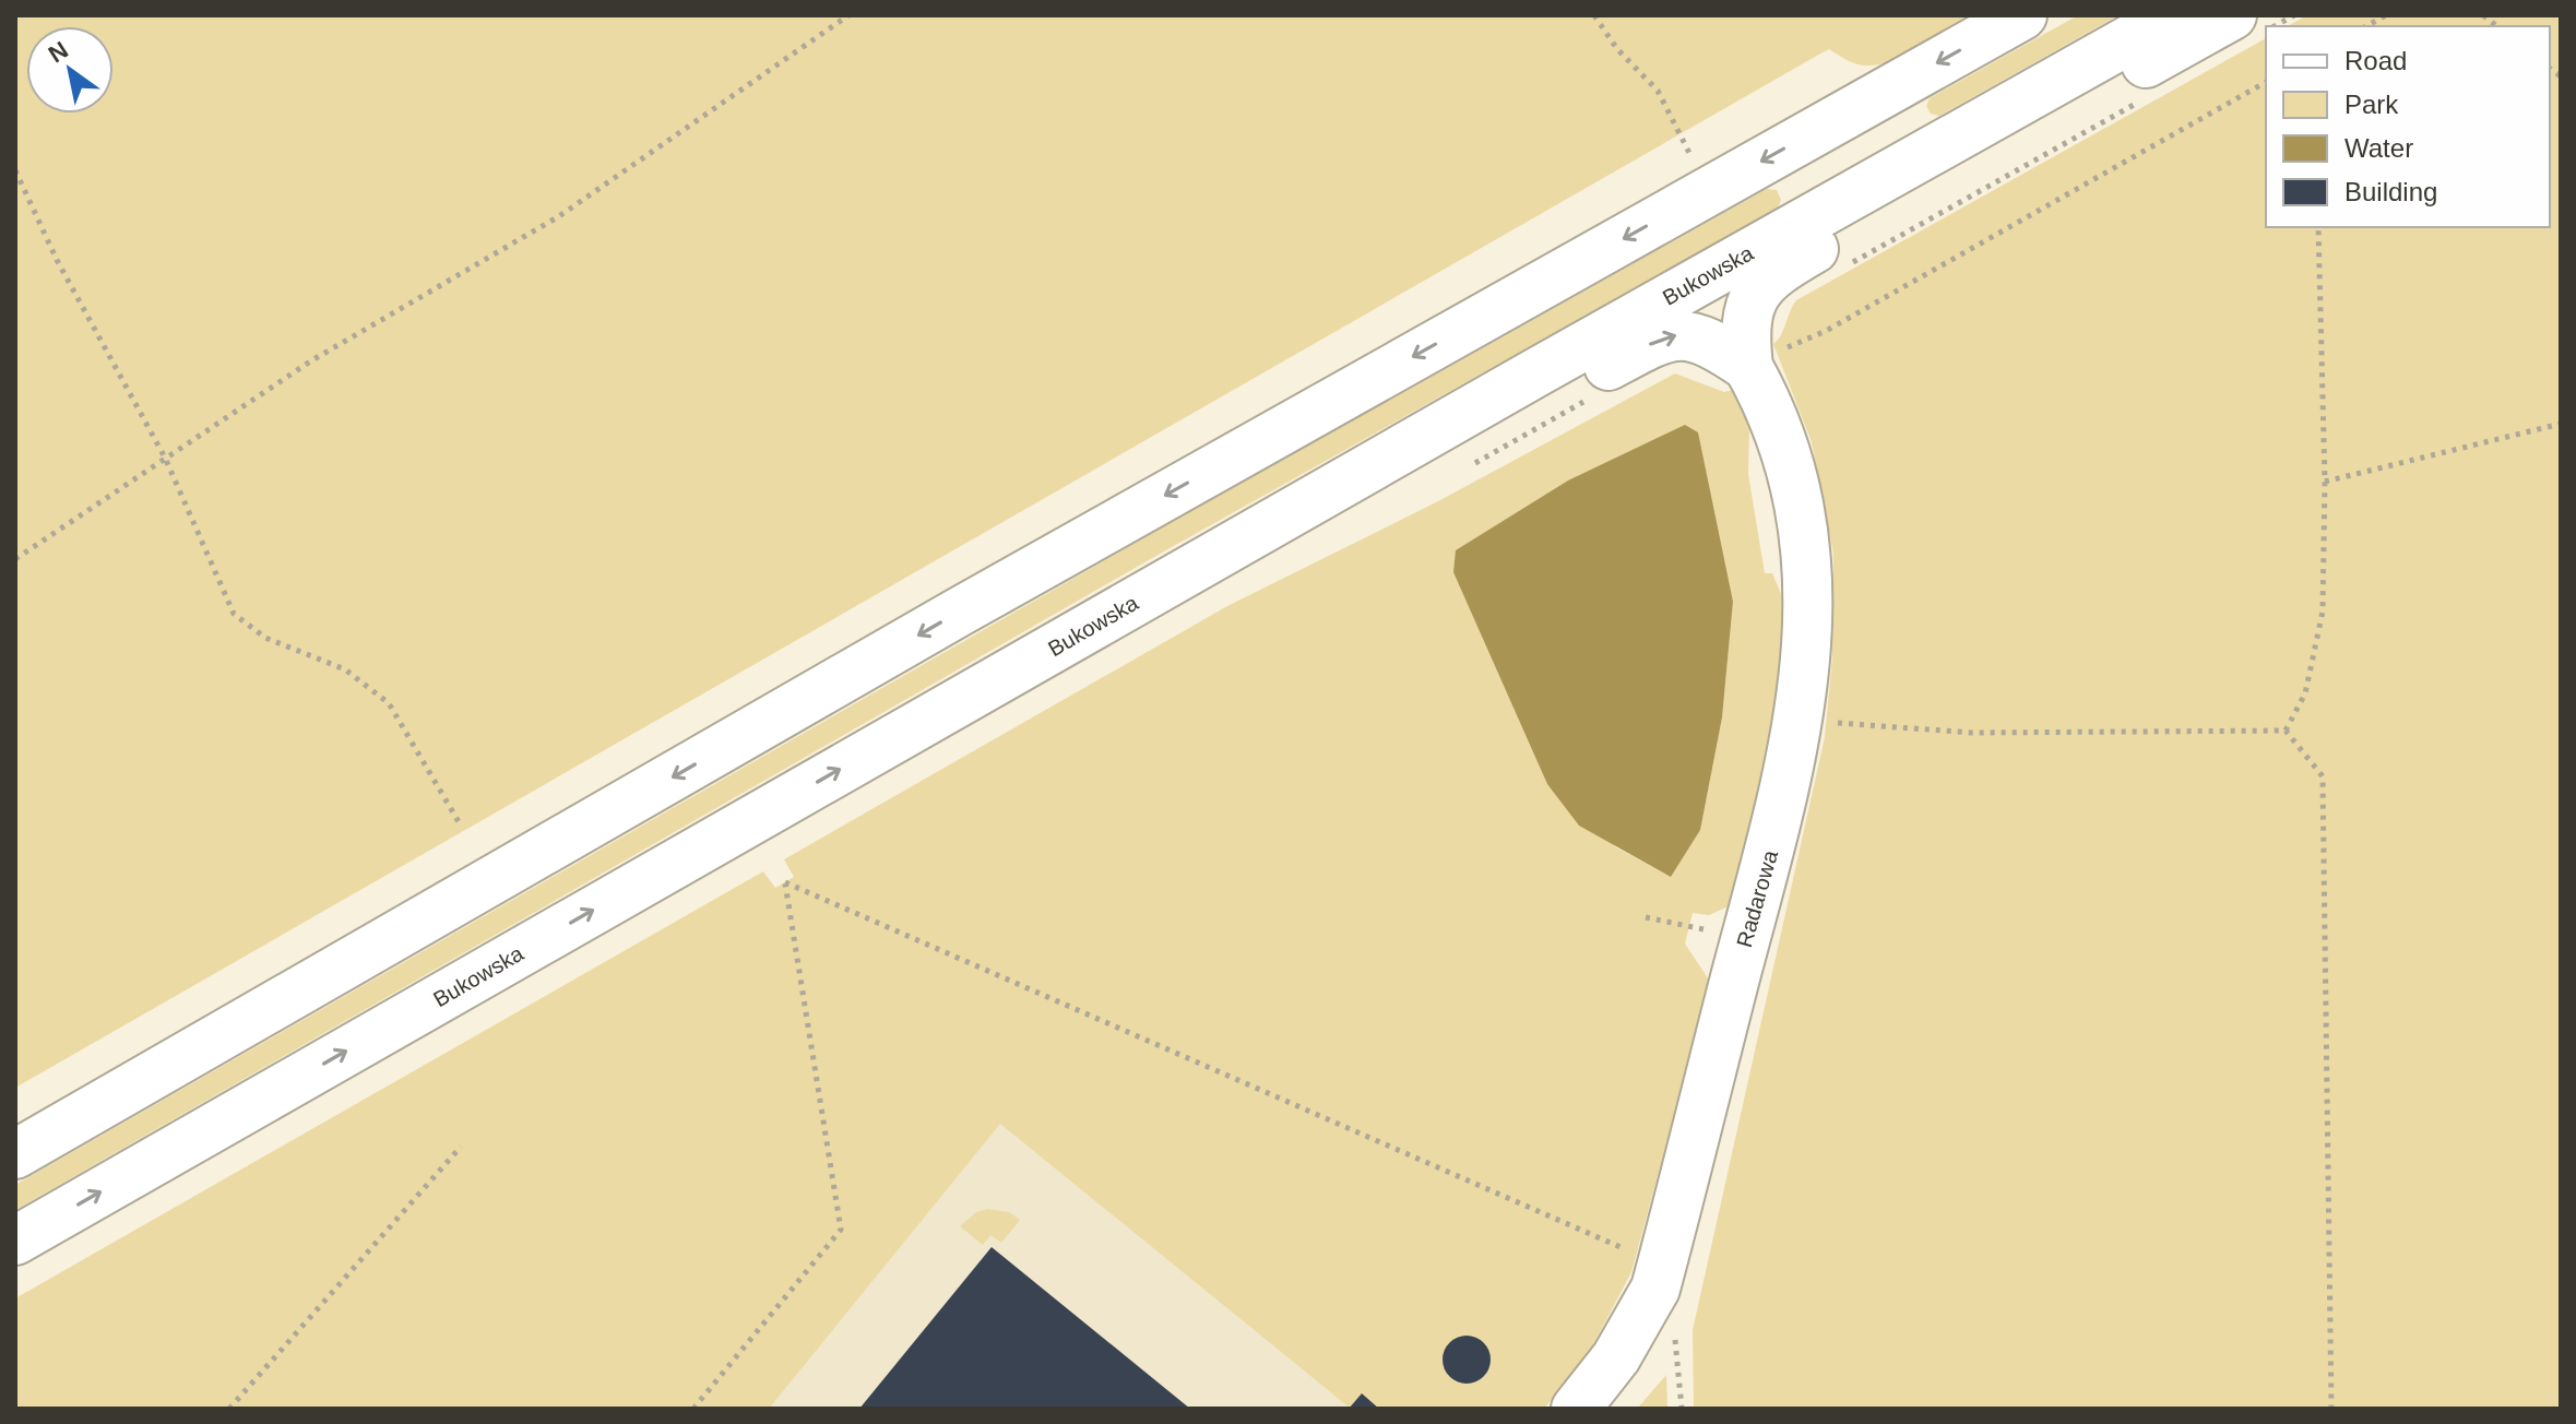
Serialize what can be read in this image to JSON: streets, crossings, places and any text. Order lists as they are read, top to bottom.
{
  "streets": {
    "main road": ["Bukowska", "Radarowa"]
  },
  "legend": [
    "Road",
    "Park",
    "Water",
    "Building"
  ],
  "north": "top left"
}
